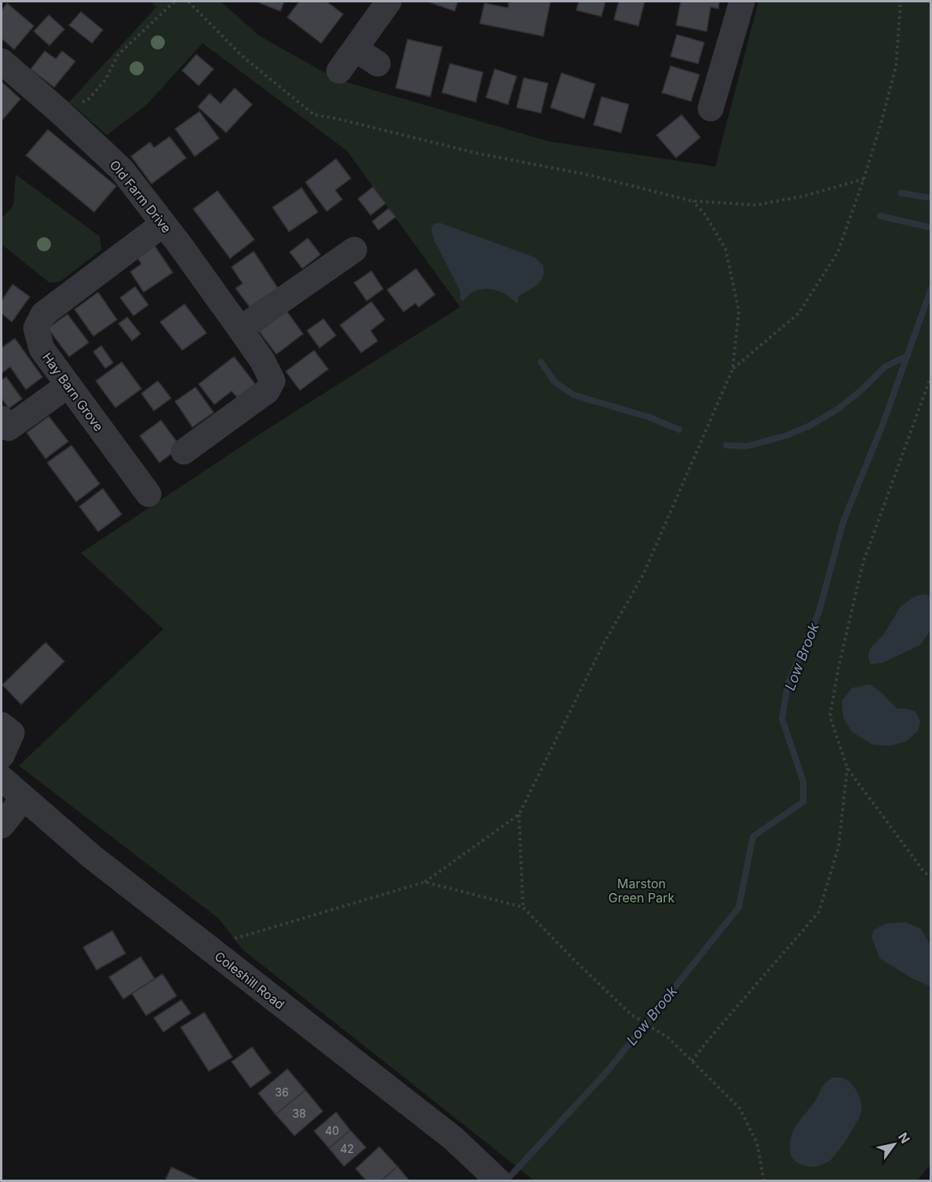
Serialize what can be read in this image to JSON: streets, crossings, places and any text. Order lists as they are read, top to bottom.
{
  "streets": {
    "street": ["Old Farm Drive", "Hay Barn Grove", "Coleshill Road"]
  },
  "crossings": [
    ["Old Farm Drive", "Hay Barn Grove"]
  ],
  "water": ["Low Brook"],
  "parks": ["Marston Green Park"],
  "house_numbers": [
    "36",
    "38",
    "40",
    "42"
  ],
  "north": "top right"
}
